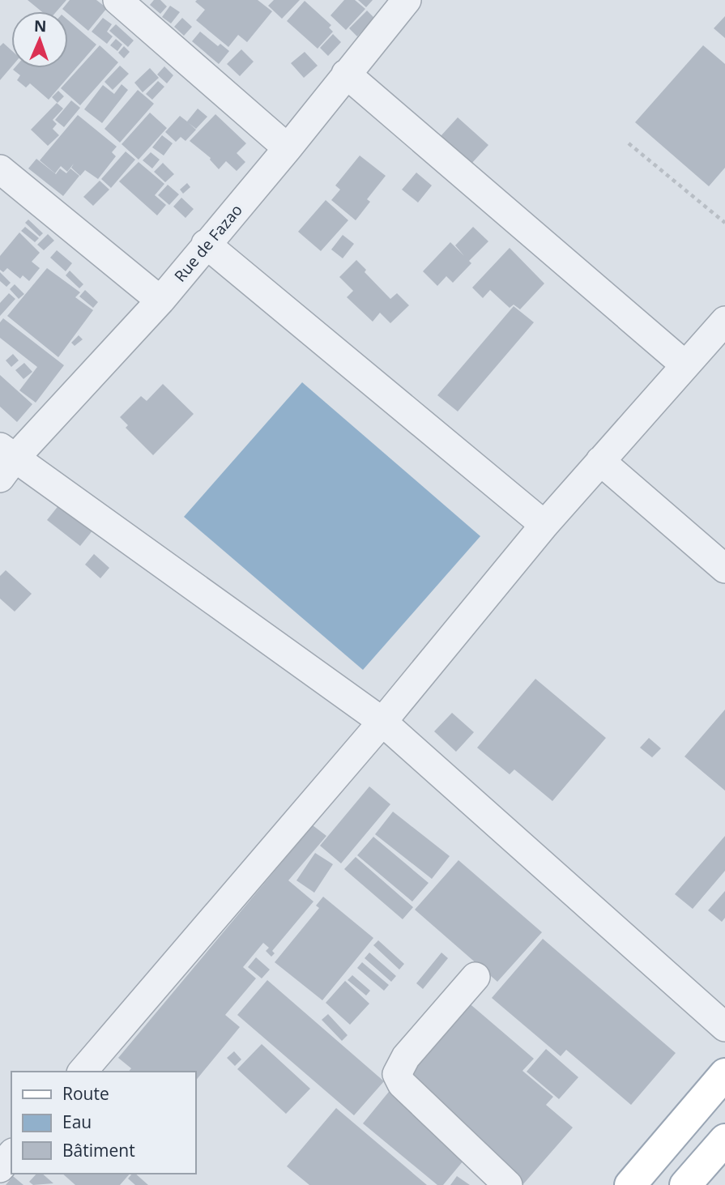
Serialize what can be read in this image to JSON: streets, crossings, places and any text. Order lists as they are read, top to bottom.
{
  "streets": {
    "street": ["Rue de Fazao"]
  },
  "legend": ["Route", "Eau", "Bâtiment"],
  "north": "top"
}
